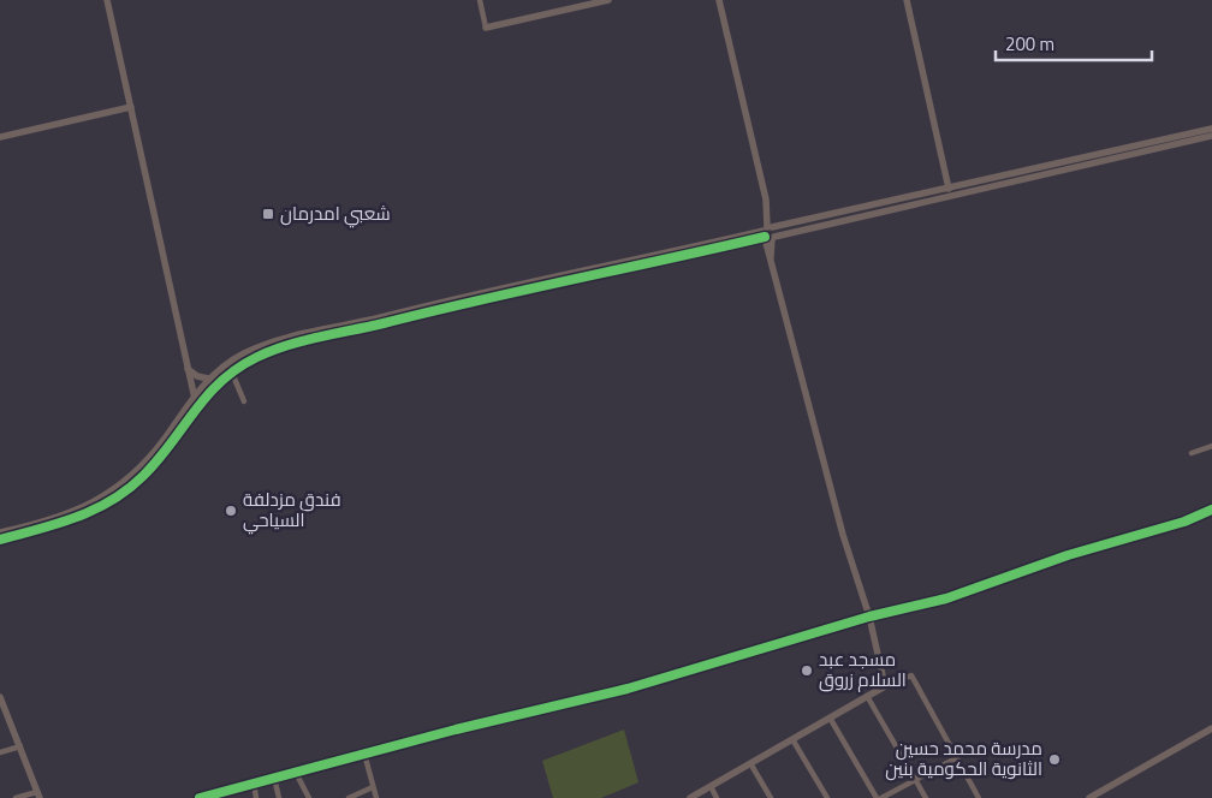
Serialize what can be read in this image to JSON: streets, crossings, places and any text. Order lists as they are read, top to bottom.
{
  "places": {
    "transit": ["شعبي امدرمان"],
    "other": ["فندق مزدلفة السياحي", "مسجد عبد السلام زروق", "مدرسة محمد حسين الثانوية الحكومية بنين"]
  },
  "scale_bar": "200 m"
}
